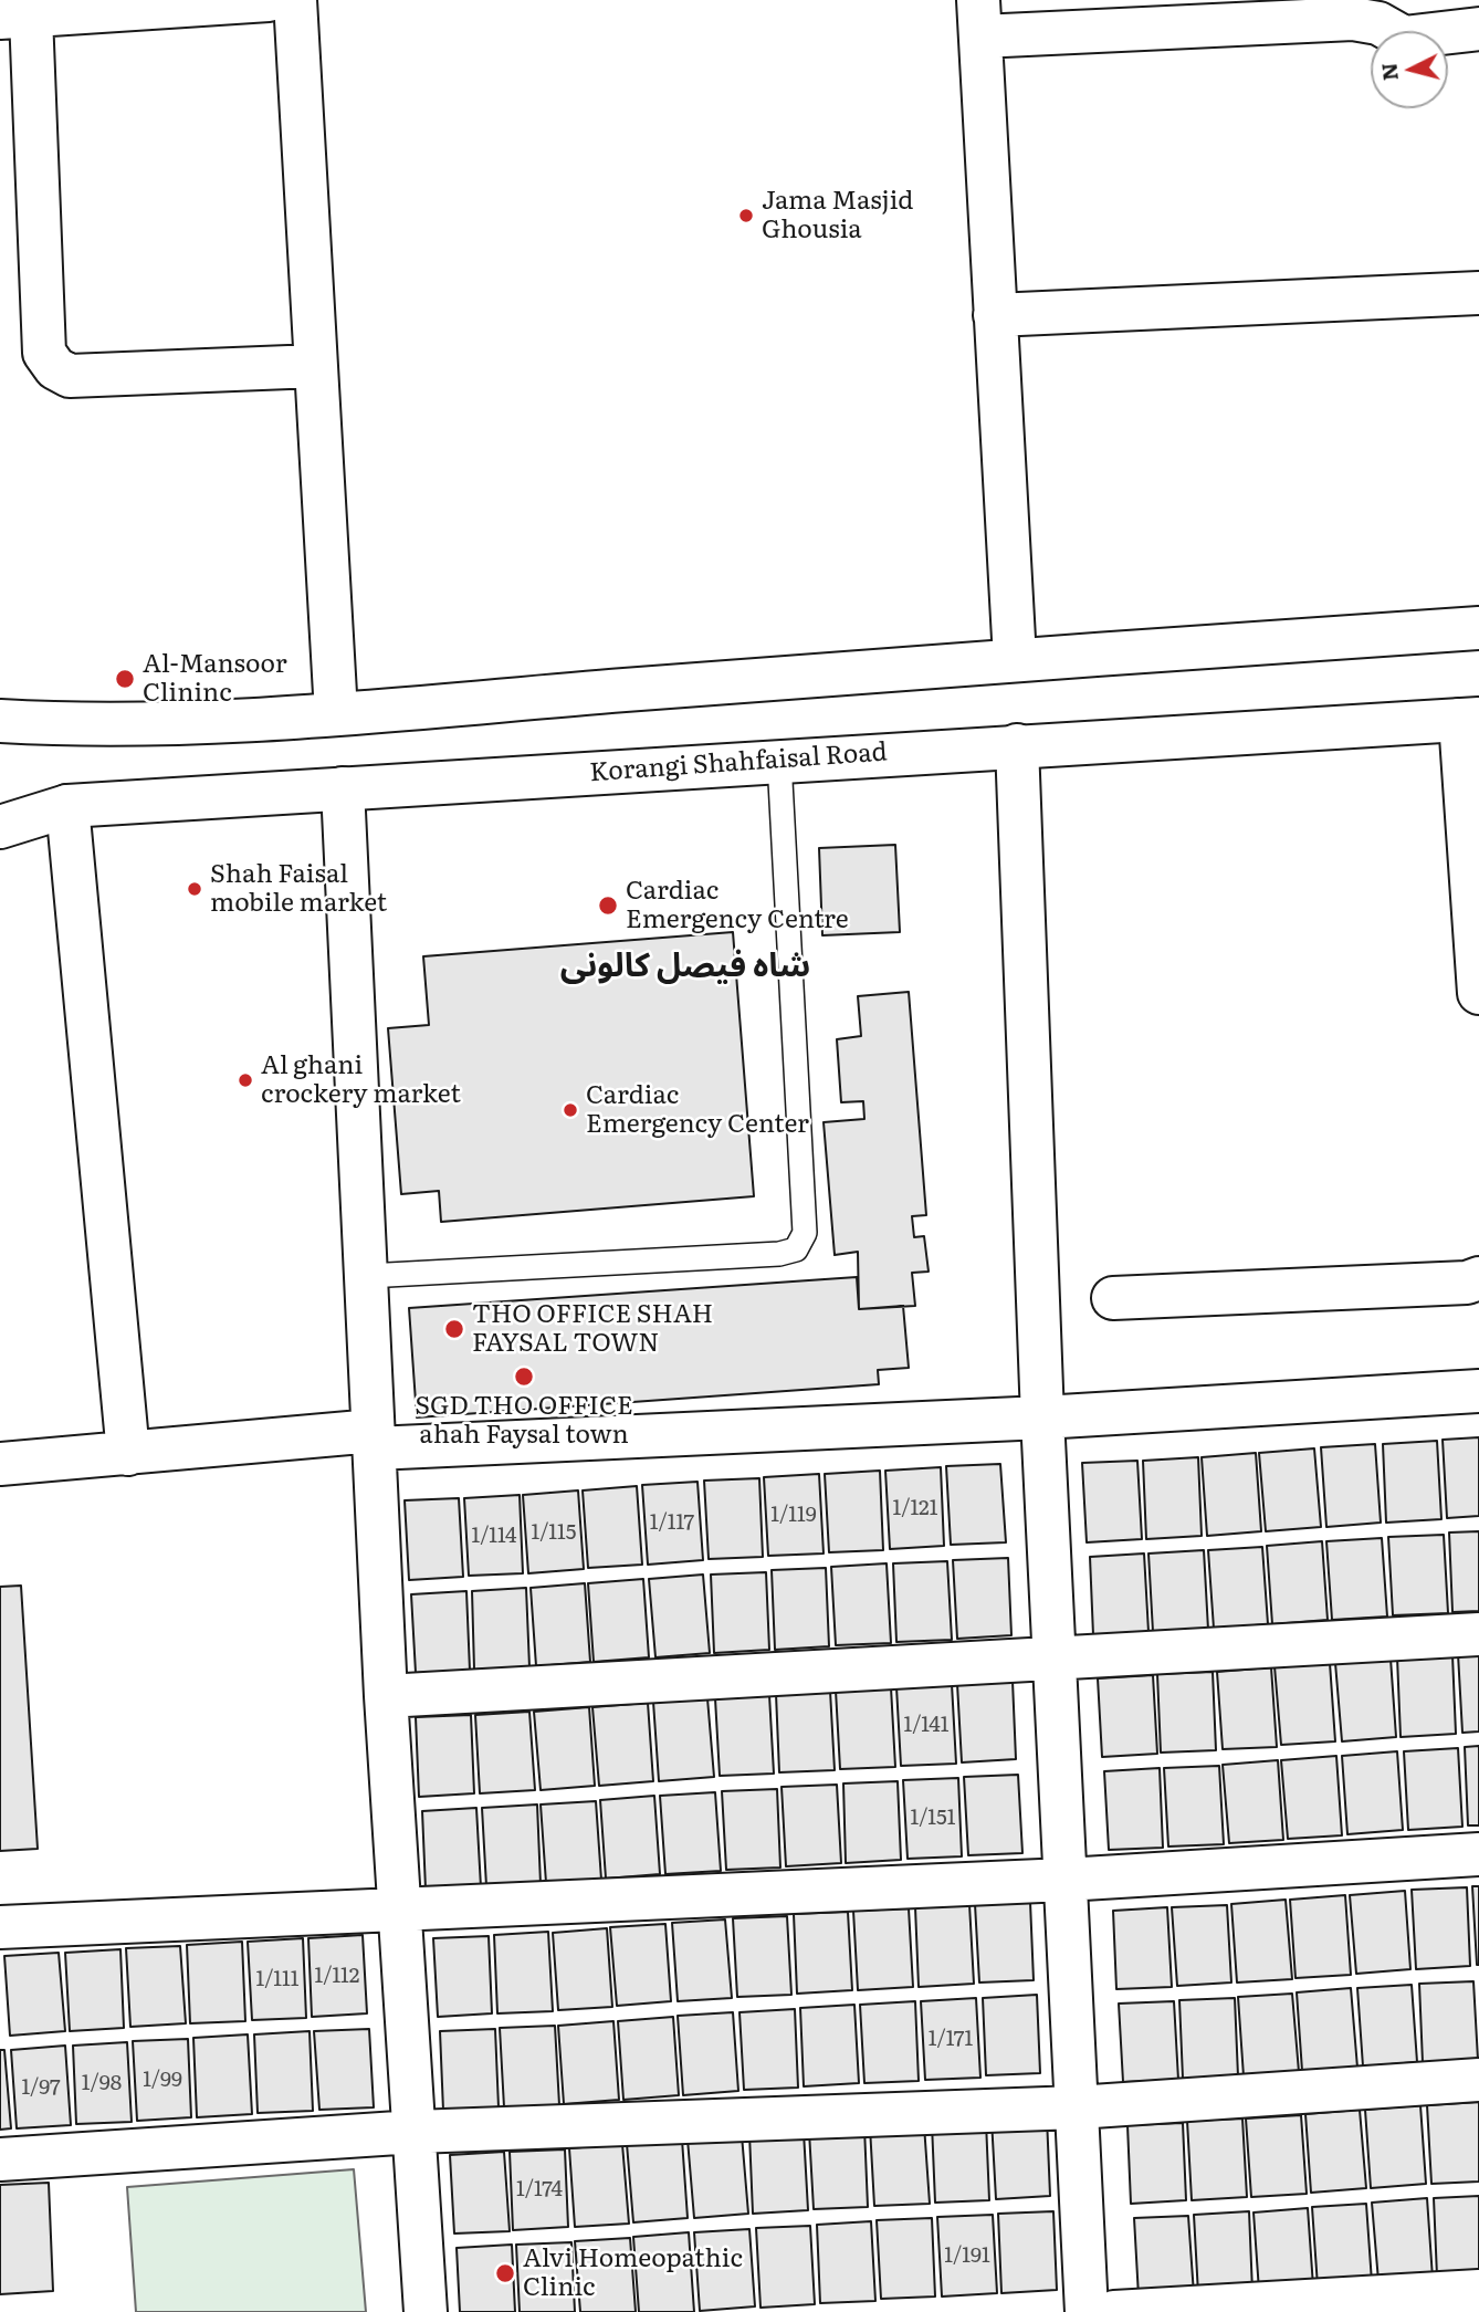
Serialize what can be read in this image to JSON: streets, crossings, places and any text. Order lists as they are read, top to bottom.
{
  "streets": {
    "street": ["Korangi Shahfaisal Road"]
  },
  "districts": ["شاہ فیصل کالونی"],
  "places": [
    "Jama Masjid Ghousia",
    "Al-Mansoor Clininc",
    "Shah Faisal mobile market",
    "Cardiac Emergency Centre",
    "Al ghani crockery market",
    "Cardiac Emergency Center",
    "THO OFFICE SHAH FAYSAL TOWN",
    "SGD THO OFFICE ahah Faysal town",
    "Alvi Homeopathic Clinic"
  ],
  "house_numbers": [
    "1/121",
    "1/119",
    "1/117",
    "1/115",
    "1/114",
    "1/141",
    "1/151",
    "1/112",
    "1/111",
    "1/171",
    "1/99",
    "1/98",
    "1/97",
    "1/174",
    "1/191"
  ],
  "north": "left"
}
